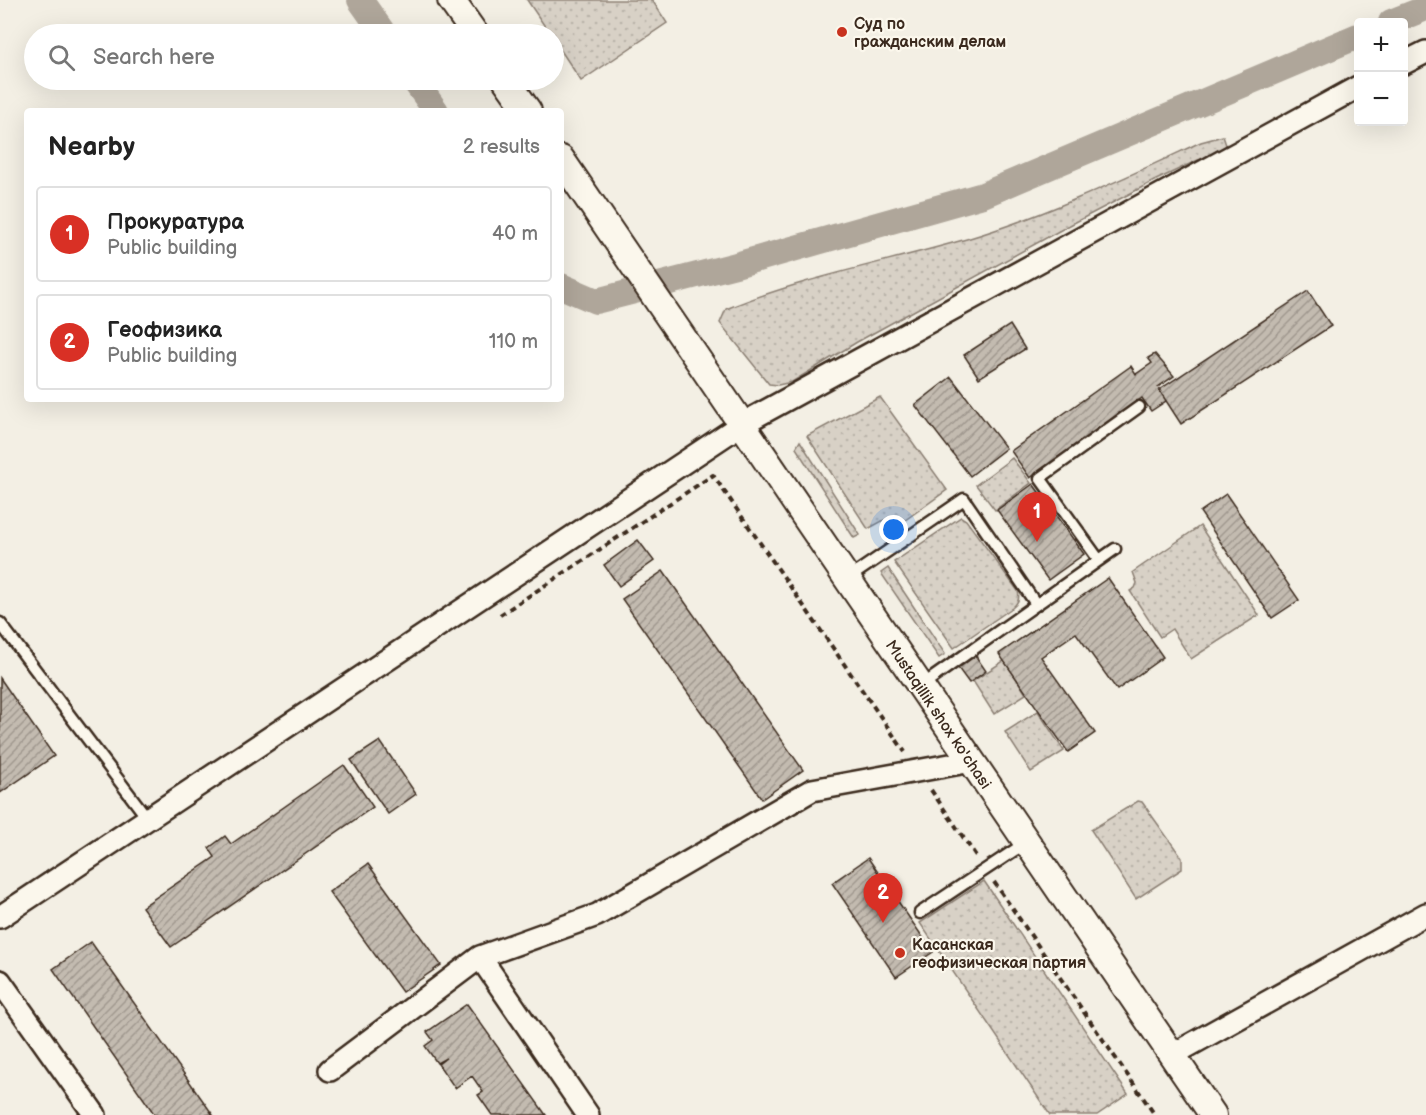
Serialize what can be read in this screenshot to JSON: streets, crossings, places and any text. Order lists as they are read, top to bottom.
{
  "streets": {
    "street": ["Mustaqillik shox ko'chasi"]
  },
  "places": ["Суд по гражданским делам", "Касанская геофизическая партия"],
  "page": {
    "map_buttons": ["+", "−"],
    "search": "Search here",
    "heading": ["Nearby", "2 results"],
    "list": [
      {
        "mark": "1",
        "name": "Прокуратура",
        "note": "Public building",
        "value": "40 m"
      },
      {
        "mark": "2",
        "name": "Геофизика",
        "note": "Public building",
        "value": "110 m"
      }
    ],
    "pins": ["1", "2"]
  }
}
